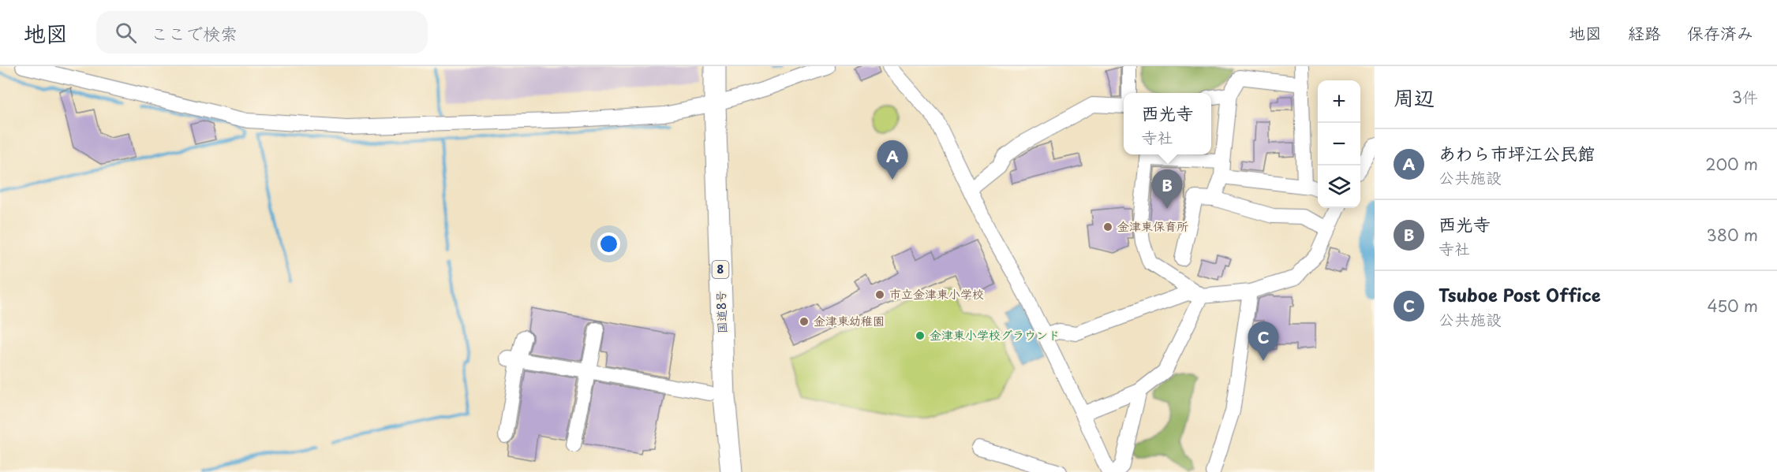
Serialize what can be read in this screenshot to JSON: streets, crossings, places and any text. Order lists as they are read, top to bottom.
{
  "streets": {
    "highway": ["8", "国道8号"]
  },
  "places": [
    "金津東保育所",
    "市立金津東小学校",
    "金津東幼稚園",
    "金津東小学校グラウンド"
  ],
  "page": {
    "header": "地図",
    "search": "ここで検索",
    "nav": ["地図", "経路", "保存済み"],
    "heading": ["周辺", "3件"],
    "map_buttons": ["+", "−"],
    "popup": ["西光寺", "寺社"],
    "list": [
      {
        "mark": "A",
        "name": "あわら市坪江公民館",
        "note": "公共施設",
        "value": "200 m"
      },
      {
        "mark": "B",
        "name": "西光寺",
        "note": "寺社",
        "value": "380 m"
      },
      {
        "mark": "C",
        "name": "Tsuboe Post Office",
        "note": "公共施設",
        "value": "450 m"
      }
    ],
    "pins": ["A", "B", "C"]
  }
}
